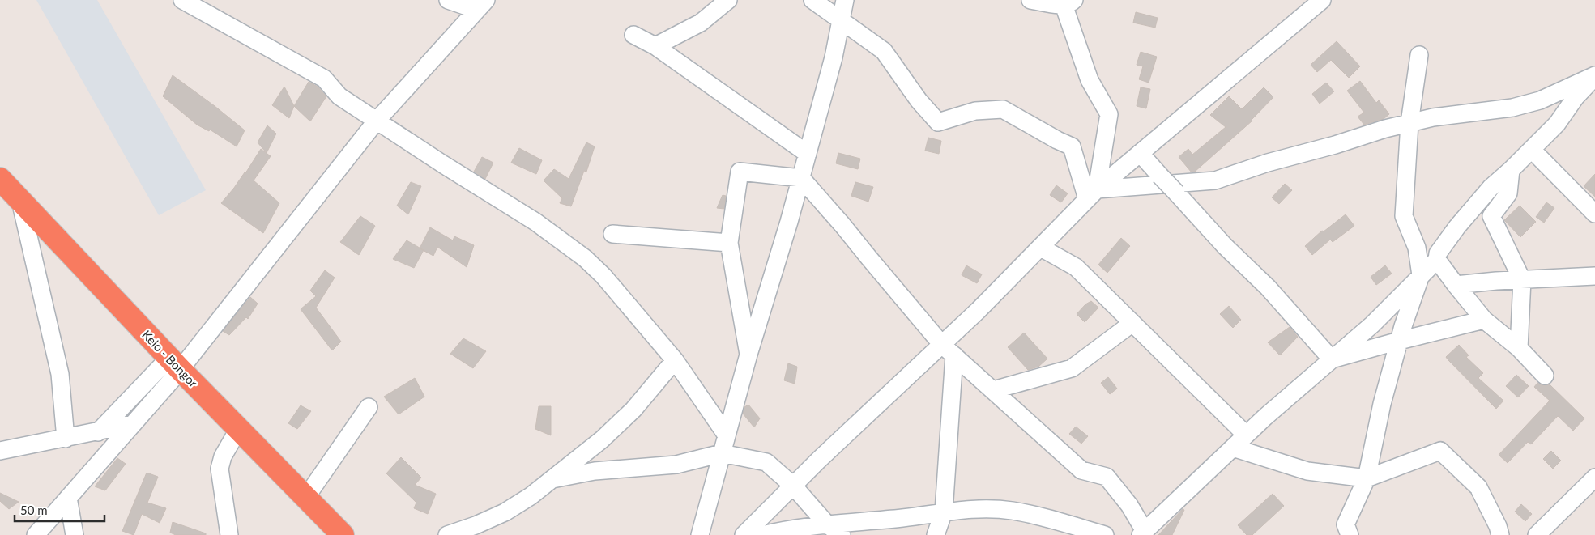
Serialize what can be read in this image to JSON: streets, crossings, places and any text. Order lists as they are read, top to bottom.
{
  "streets": {
    "highway": ["Kelo - Bongor"]
  },
  "scale_bar": "50 m"
}
